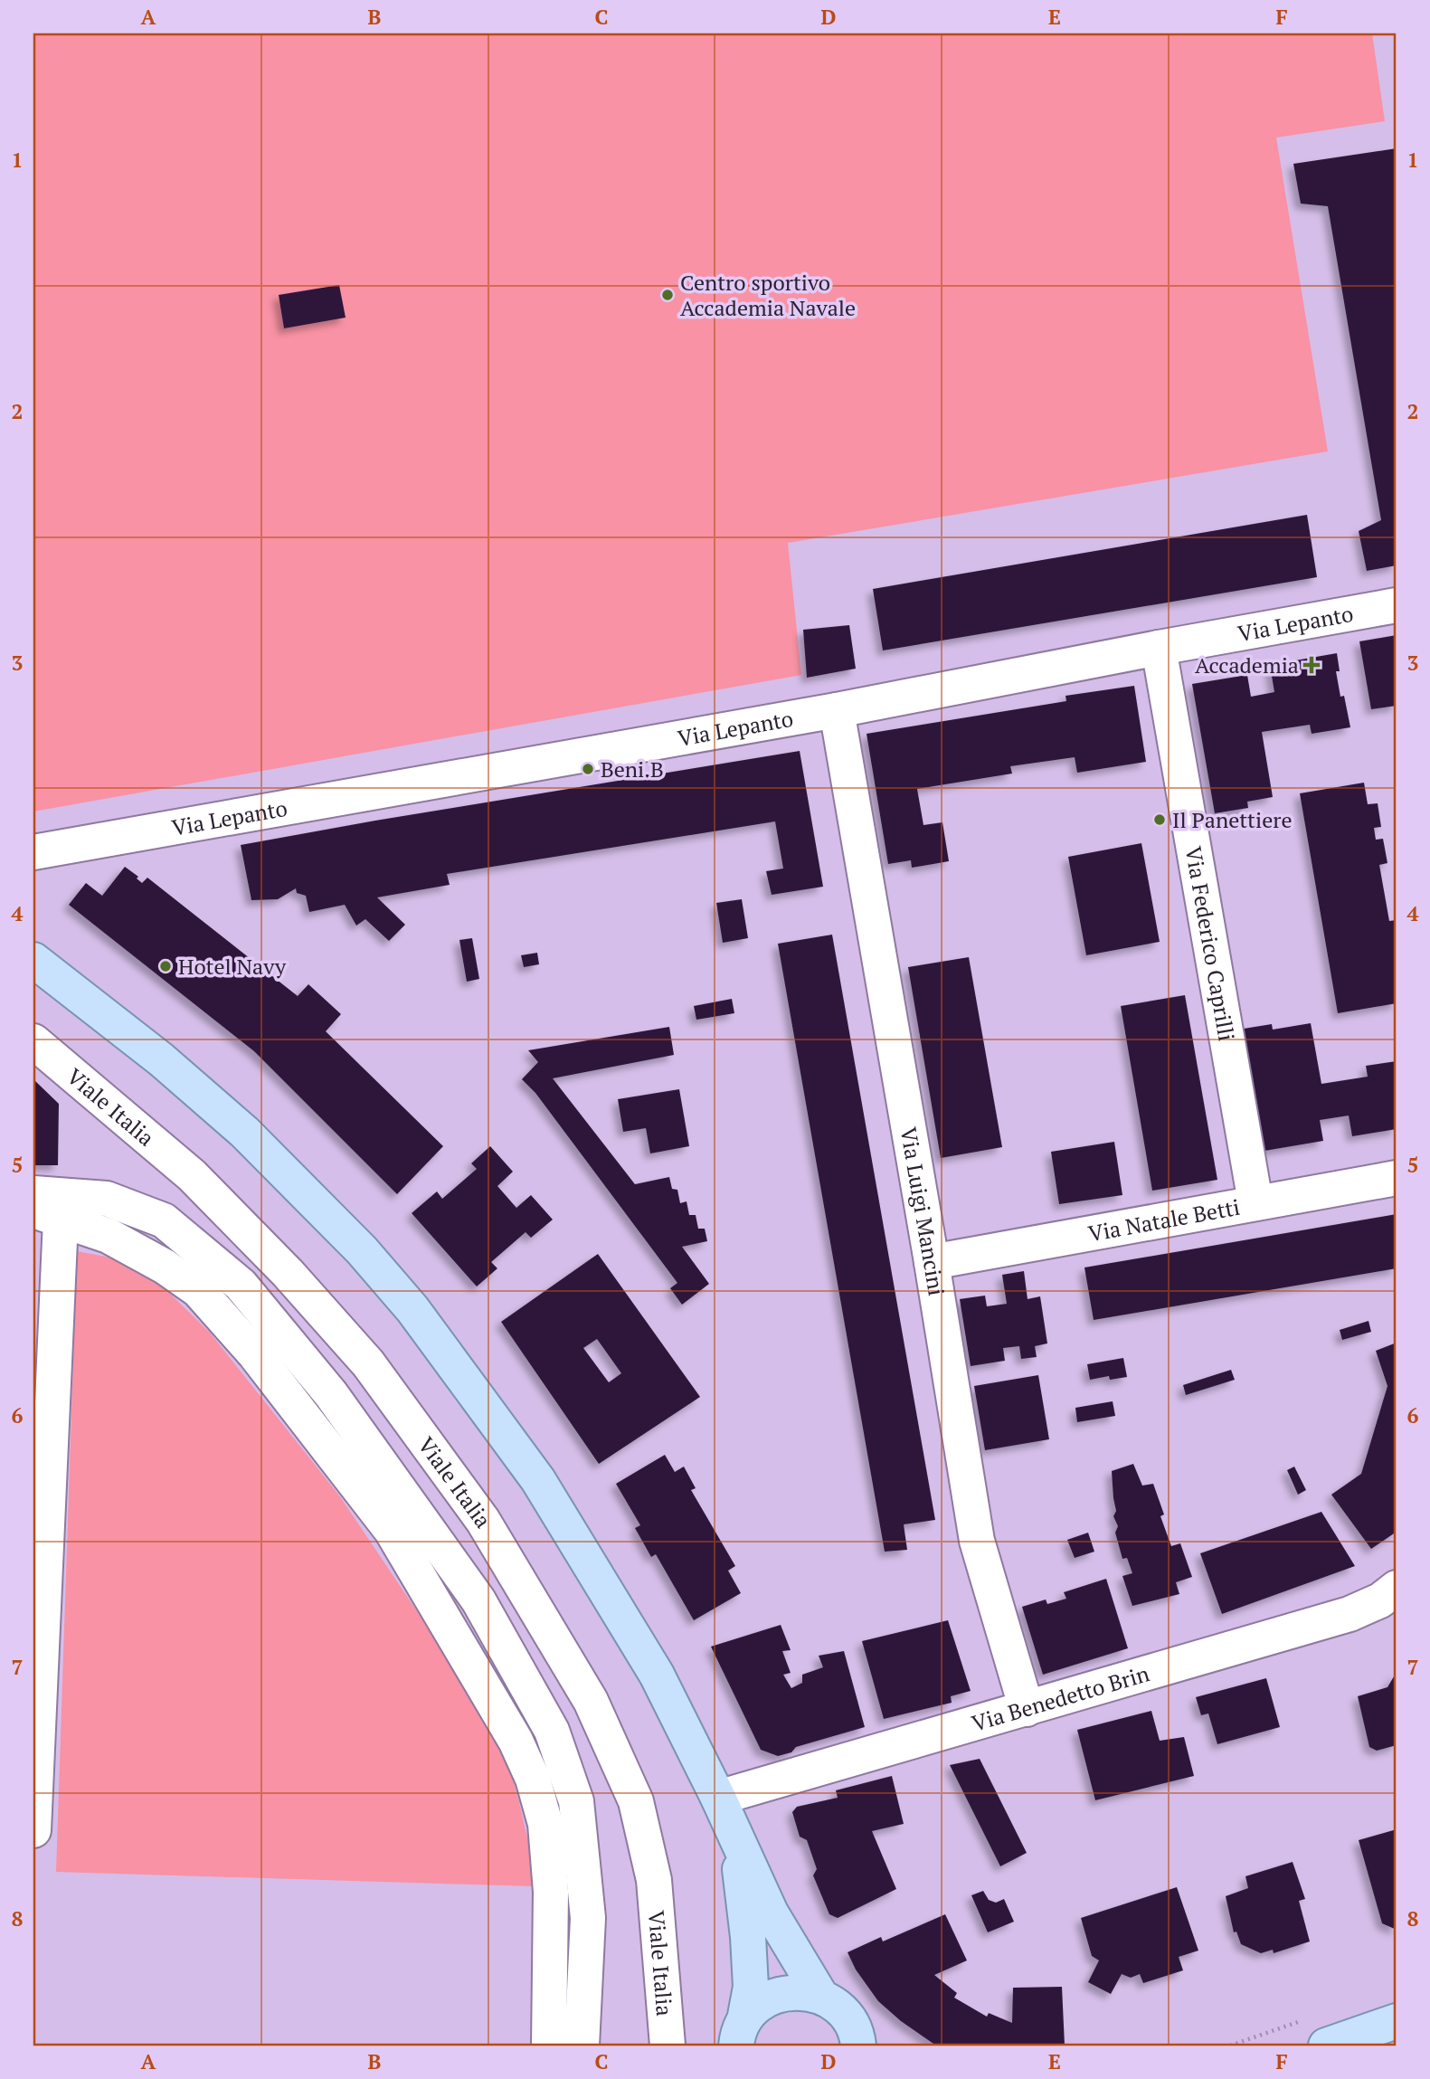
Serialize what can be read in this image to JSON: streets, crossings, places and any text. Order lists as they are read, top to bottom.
{
  "streets": {
    "street": [
      "Via Lepanto",
      "Via Federico Caprilli",
      "Viale Italia",
      "Via Luigi Mancini",
      "Via Natale Betti",
      "Via Benedetto Brin"
    ]
  },
  "crossings": [
    ["Via Lepanto", "Via Federico Caprilli"],
    ["Via Lepanto", "Via Luigi Mancini"],
    ["Via Federico Caprilli", "Via Natale Betti"],
    ["Via Luigi Mancini", "Via Natale Betti"],
    ["Via Luigi Mancini", "Via Benedetto Brin"]
  ],
  "places": {
    "other": [
      "Centro sportivo Accademia Navale",
      "Beni.B",
      "Il Panettiere",
      "Hotel Navy"
    ],
    "health": ["Accademia"]
  },
  "grid": {
    "columns": [
      "A",
      "B",
      "C",
      "D",
      "E",
      "F"
    ],
    "rows": [
      "1",
      "2",
      "3",
      "4",
      "5",
      "6",
      "7",
      "8"
    ]
  }
}
